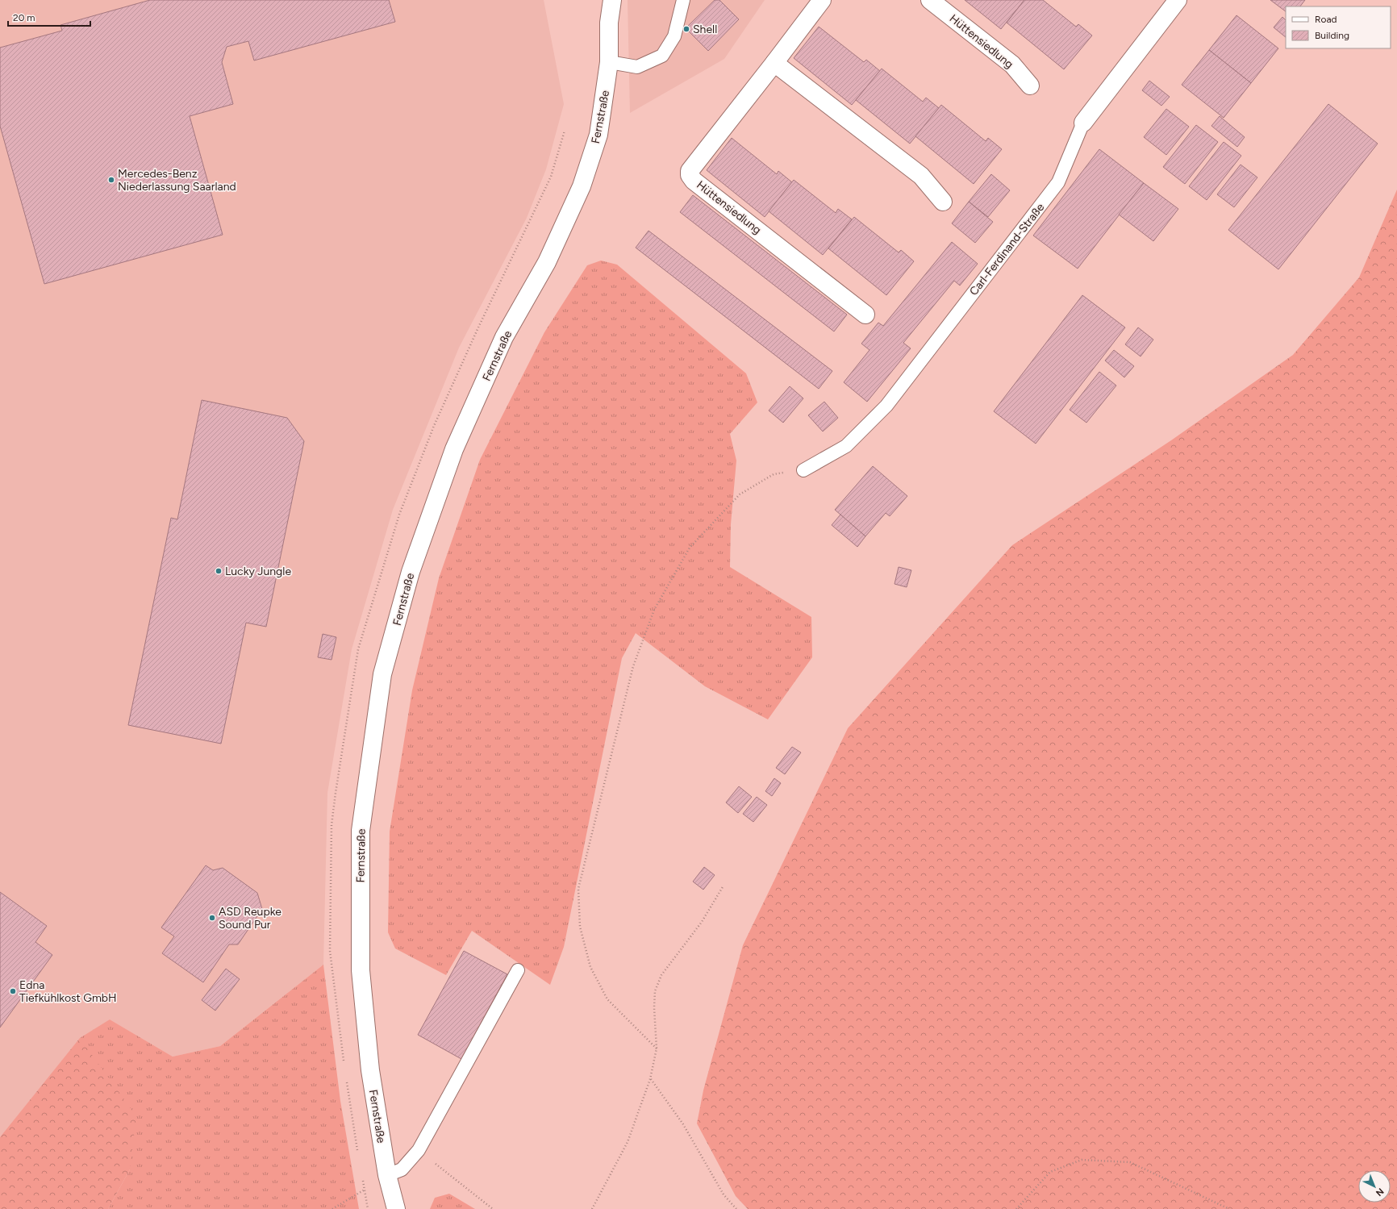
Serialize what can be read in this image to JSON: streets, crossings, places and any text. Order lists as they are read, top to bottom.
{
  "streets": {
    "main road": ["Hüttensiedlung", "Fernstraße", "Carl-Ferdinand-Straße"]
  },
  "places": [
    "Shell",
    "Mercedes-Benz Niederlassung Saarland",
    "Lucky Jungle",
    "ASD Reupke Sound Pur",
    "Edna Tiefkühlkost GmbH"
  ],
  "legend": ["Road", "Building"],
  "scale_bar": "20 m",
  "north": "bottom right"
}
